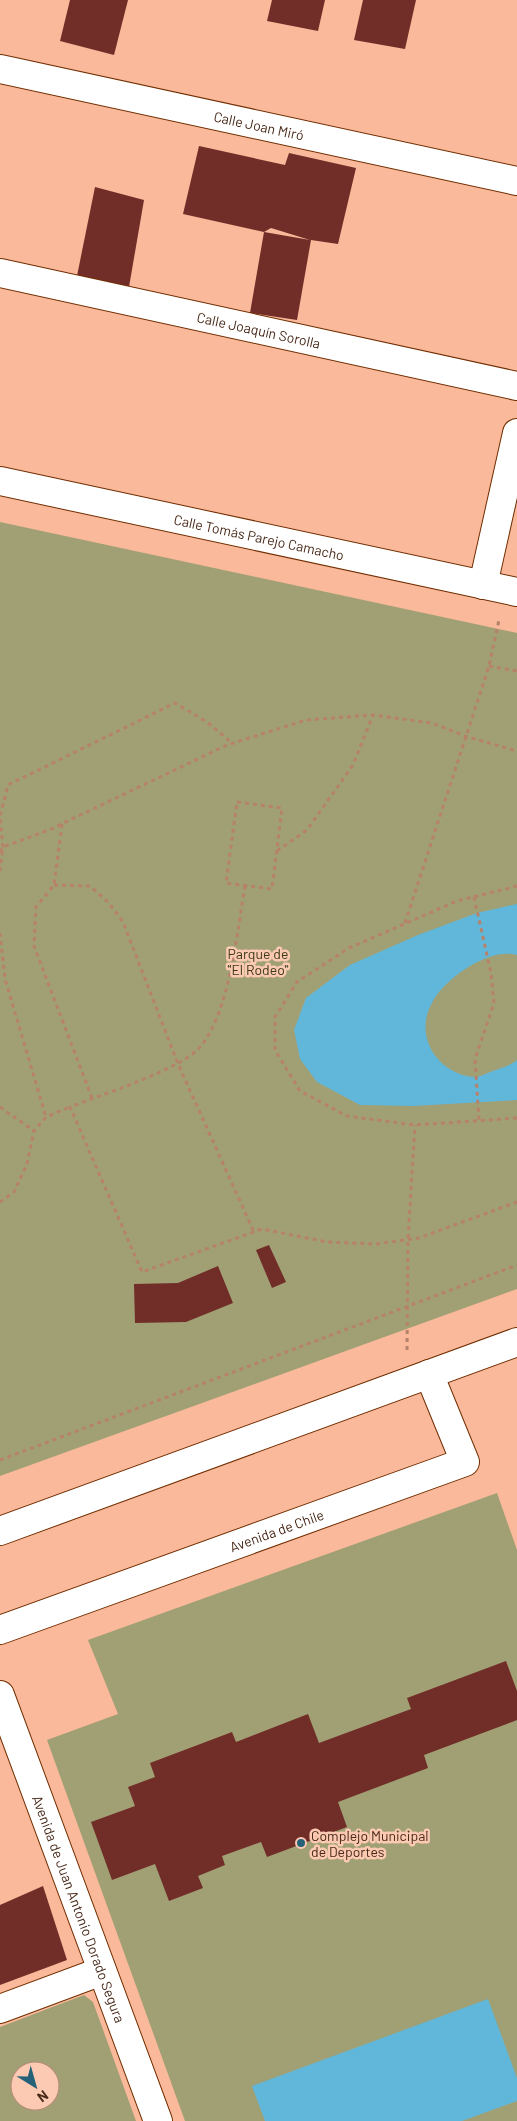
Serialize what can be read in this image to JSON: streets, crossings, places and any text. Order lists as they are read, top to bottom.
{
  "streets": {
    "street": [
      "Calle Joan Miró",
      "Calle Joaquín Sorolla",
      "Calle Tomás Parejo Camacho",
      "Avenida de Chile",
      "Avenida de Juan Antonio Dorado Segura"
    ]
  },
  "parks": ["Parque de \"El Rodeo\""],
  "places": ["Complejo Municipal de Deportes"],
  "north": "bottom right"
}
